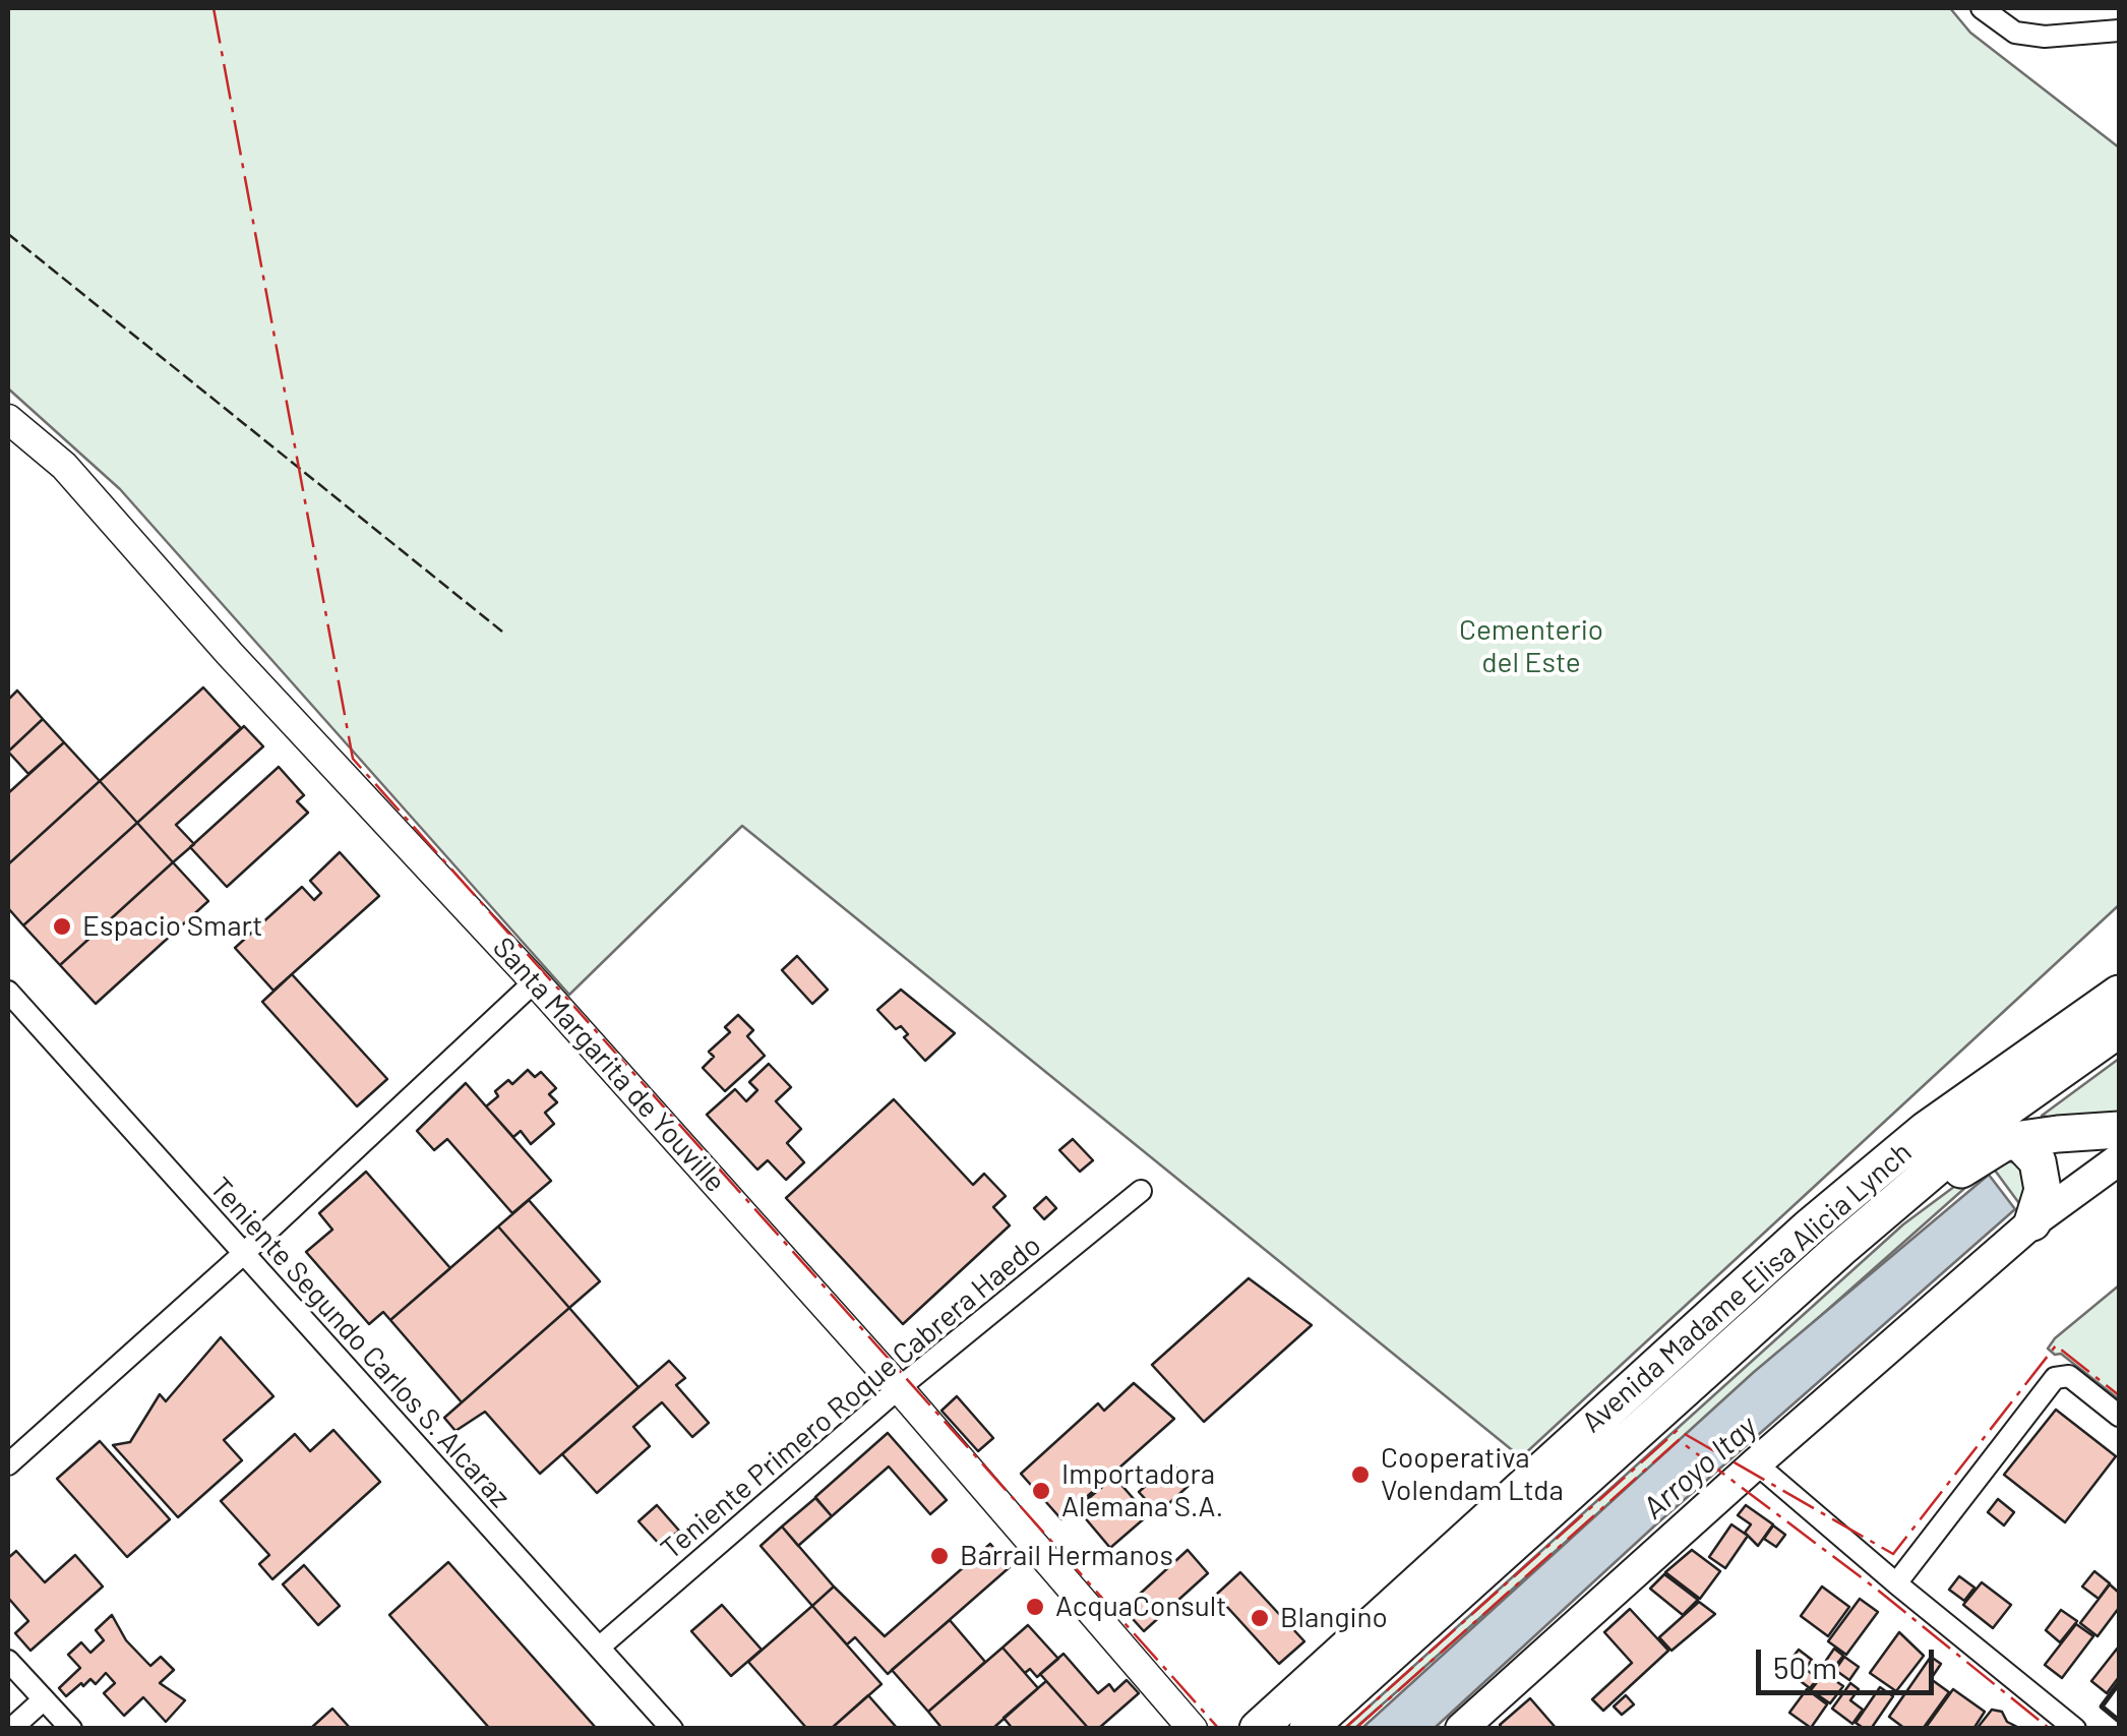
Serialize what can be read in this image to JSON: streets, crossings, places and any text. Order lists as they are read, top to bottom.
{
  "streets": {
    "highway": ["Avenida Madame Elisa Alicia Lynch"],
    "street": ["Santa Margarita de Youville", "Teniente Segundo Carlos S. Alcaraz", "Teniente Primero Roque Cabrera Haedo"]
  },
  "crossings": [
    ["Santa Margarita de Youville", "Teniente Primero Roque Cabrera Haedo"],
    ["Teniente Segundo Carlos S. Alcaraz", "Teniente Primero Roque Cabrera Haedo"]
  ],
  "water": ["Arroyo Itay"],
  "parks": ["Cementerio del Este"],
  "places": [
    "Espacio Smart",
    "Cooperativa Volendam Ltda",
    "Importadora Alemana S.A.",
    "Barrail Hermanos",
    "AcquaConsult",
    "Blangino"
  ],
  "scale_bar": "50 m"
}
